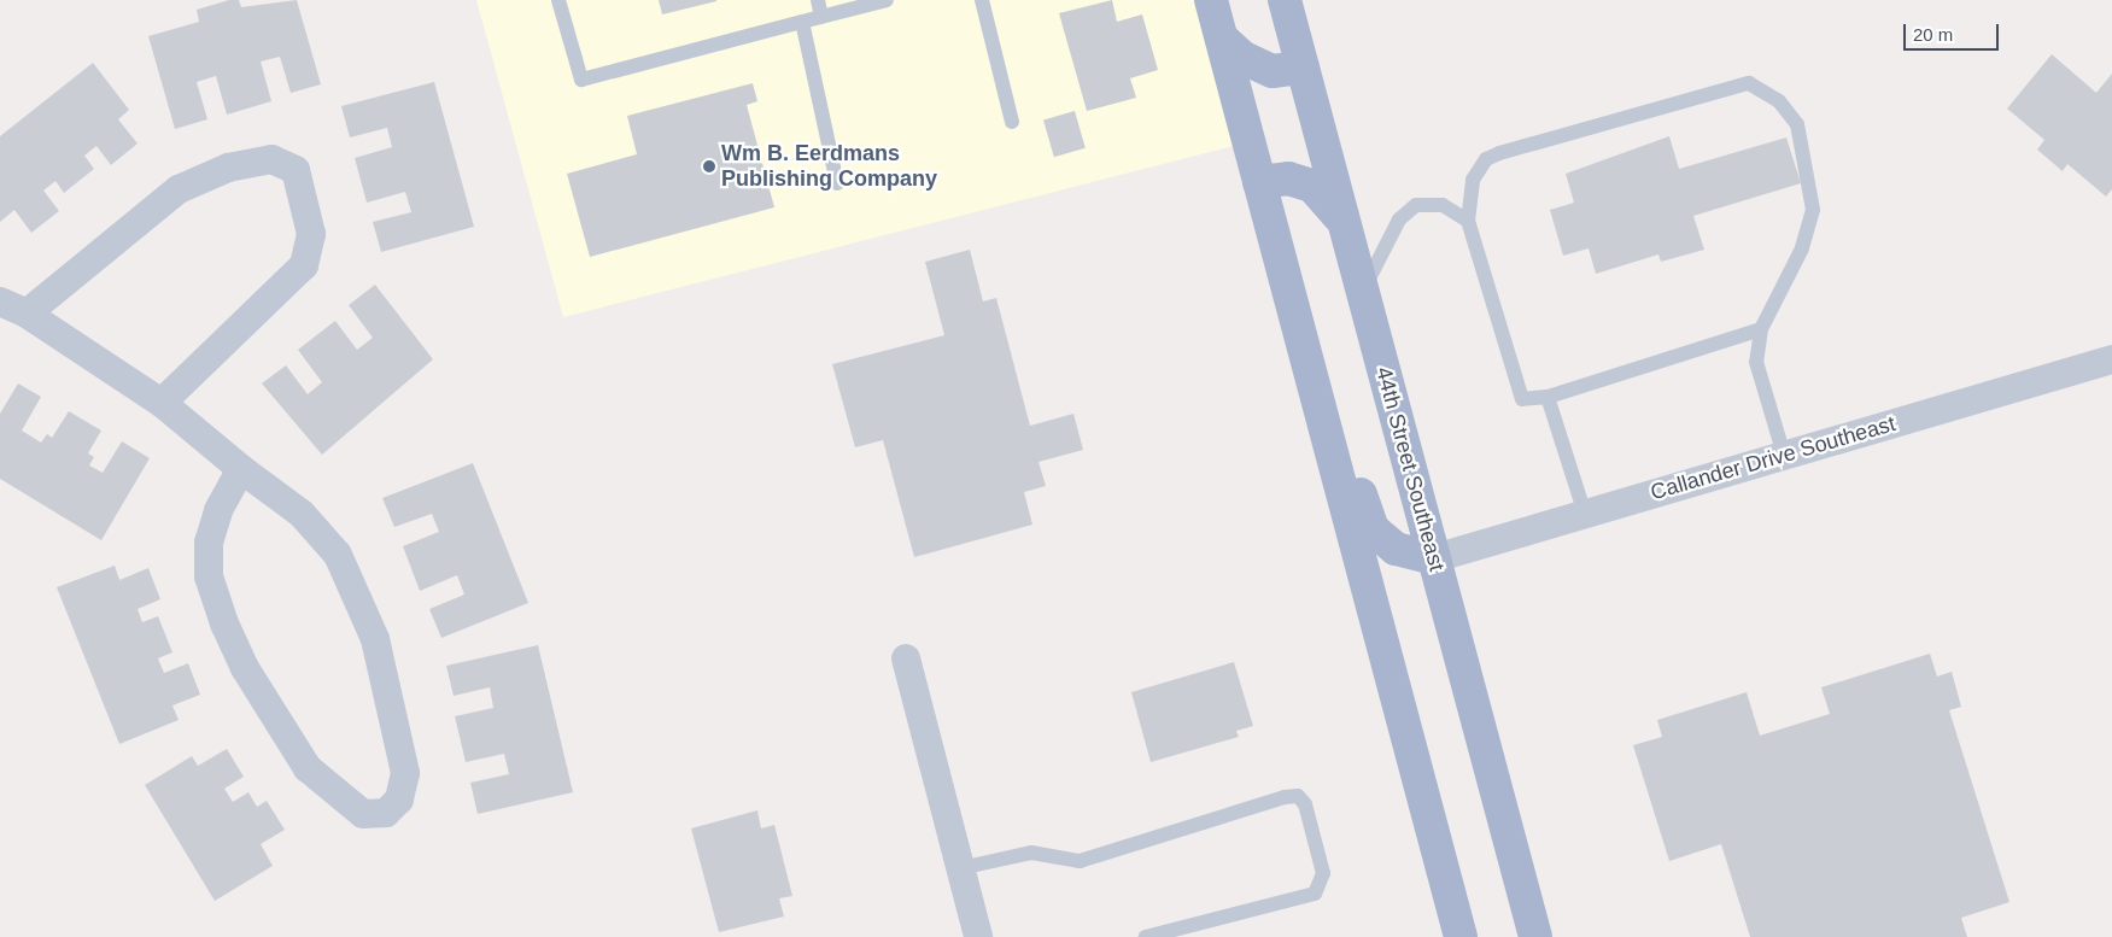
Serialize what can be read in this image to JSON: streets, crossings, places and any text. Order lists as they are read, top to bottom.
{
  "streets": {
    "main road": ["44th Street Southeast"],
    "street": ["Callander Drive Southeast"]
  },
  "crossings": [
    ["Callander Drive Southeast", "44th Street Southeast"]
  ],
  "places": ["Wm B. Eerdmans Publishing Company"],
  "scale_bar": "20 m"
}
